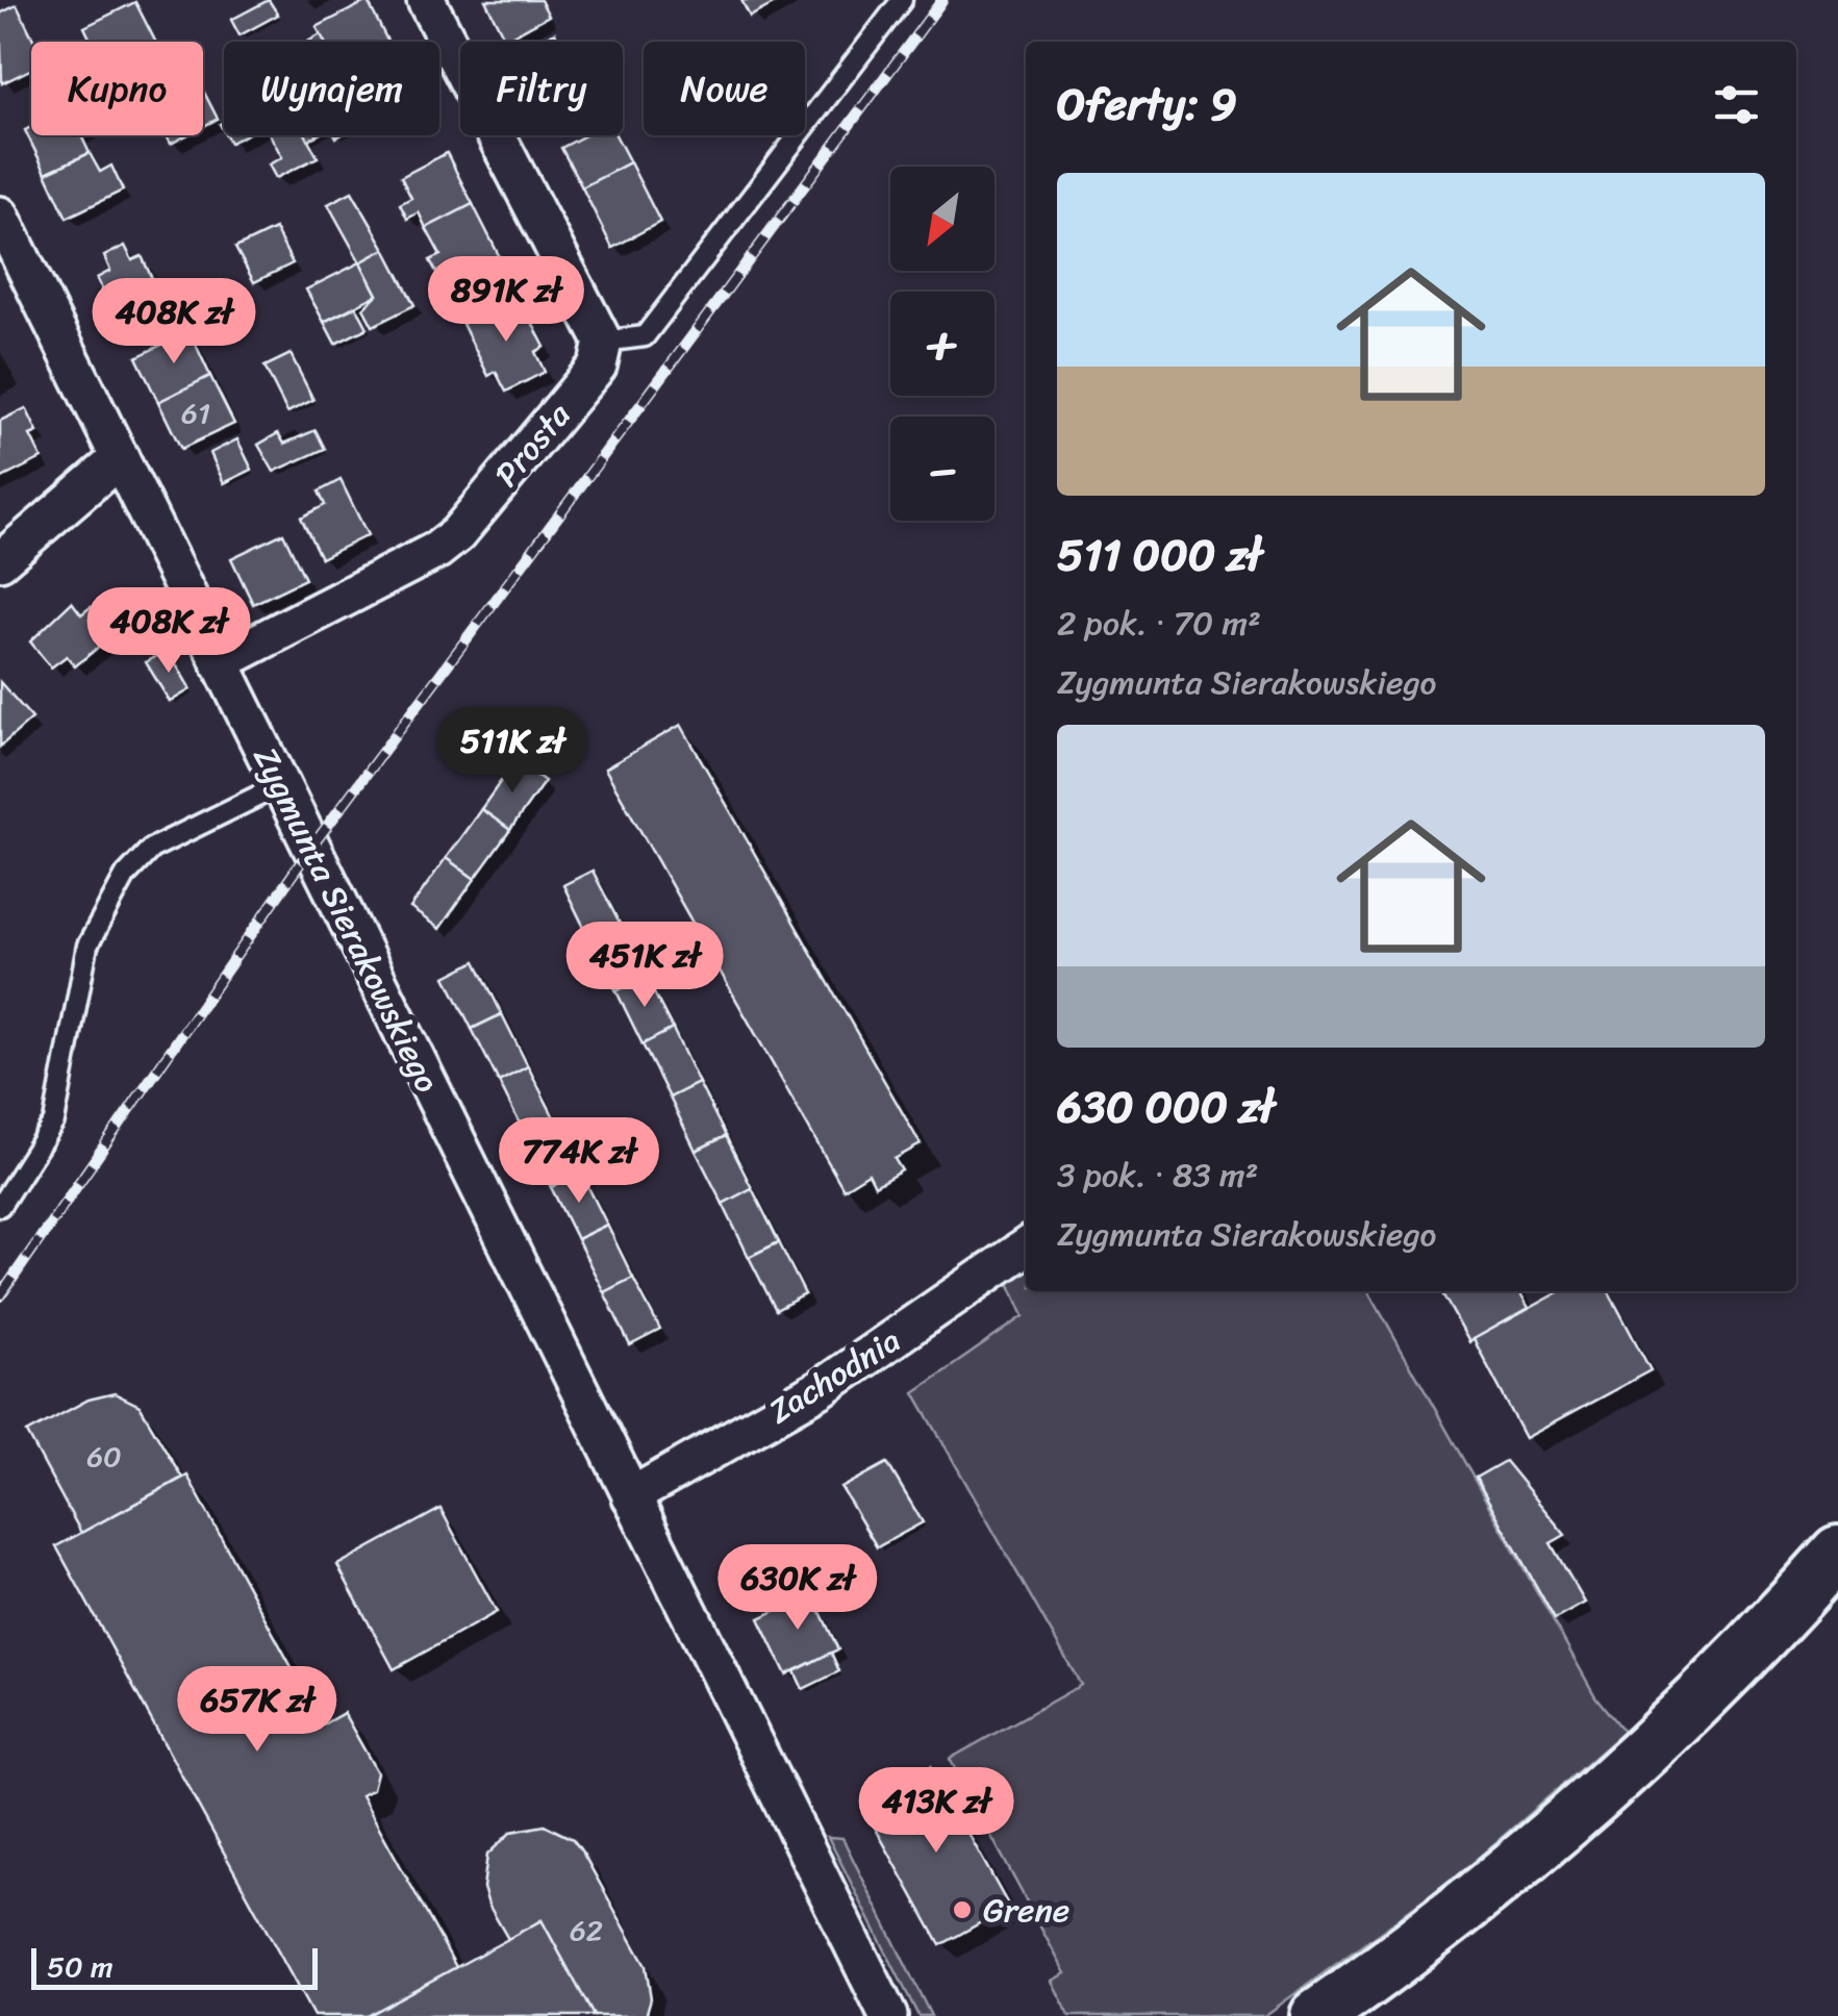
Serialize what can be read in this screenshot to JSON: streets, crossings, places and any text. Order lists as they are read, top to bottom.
{
  "streets": {
    "street": ["Prosta", "Zygmunta Sierakowskiego", "Zachodnia"]
  },
  "crossings": [
    ["Prosta", "Zygmunta Sierakowskiego"],
    ["Zygmunta Sierakowskiego", "Zachodnia"]
  ],
  "places": ["Grene"],
  "house_numbers": ["61", "60", "62"],
  "scale_bar": "50 m",
  "north": "bottom left",
  "page": {
    "chip": [
      "Kupno",
      "Wynajem",
      "Filtry",
      "Nowe"
    ],
    "heading": "Oferty: 9",
    "map_buttons": ["+", "−"],
    "list": [
      {
        "name": "511 000 zł",
        "note": "2 pok. · 70 m² · Zygmunta Sierakowskiego"
      },
      {
        "name": "630 000 zł",
        "note": "3 pok. · 83 m² · Zygmunta Sierakowskiego"
      }
    ],
    "price": [
      "891K zł",
      "408K zł",
      "408K zł",
      "511K zł",
      "451K zł",
      "774K zł",
      "630K zł",
      "657K zł",
      "413K zł"
    ],
    "scale": "50 m"
  }
}
